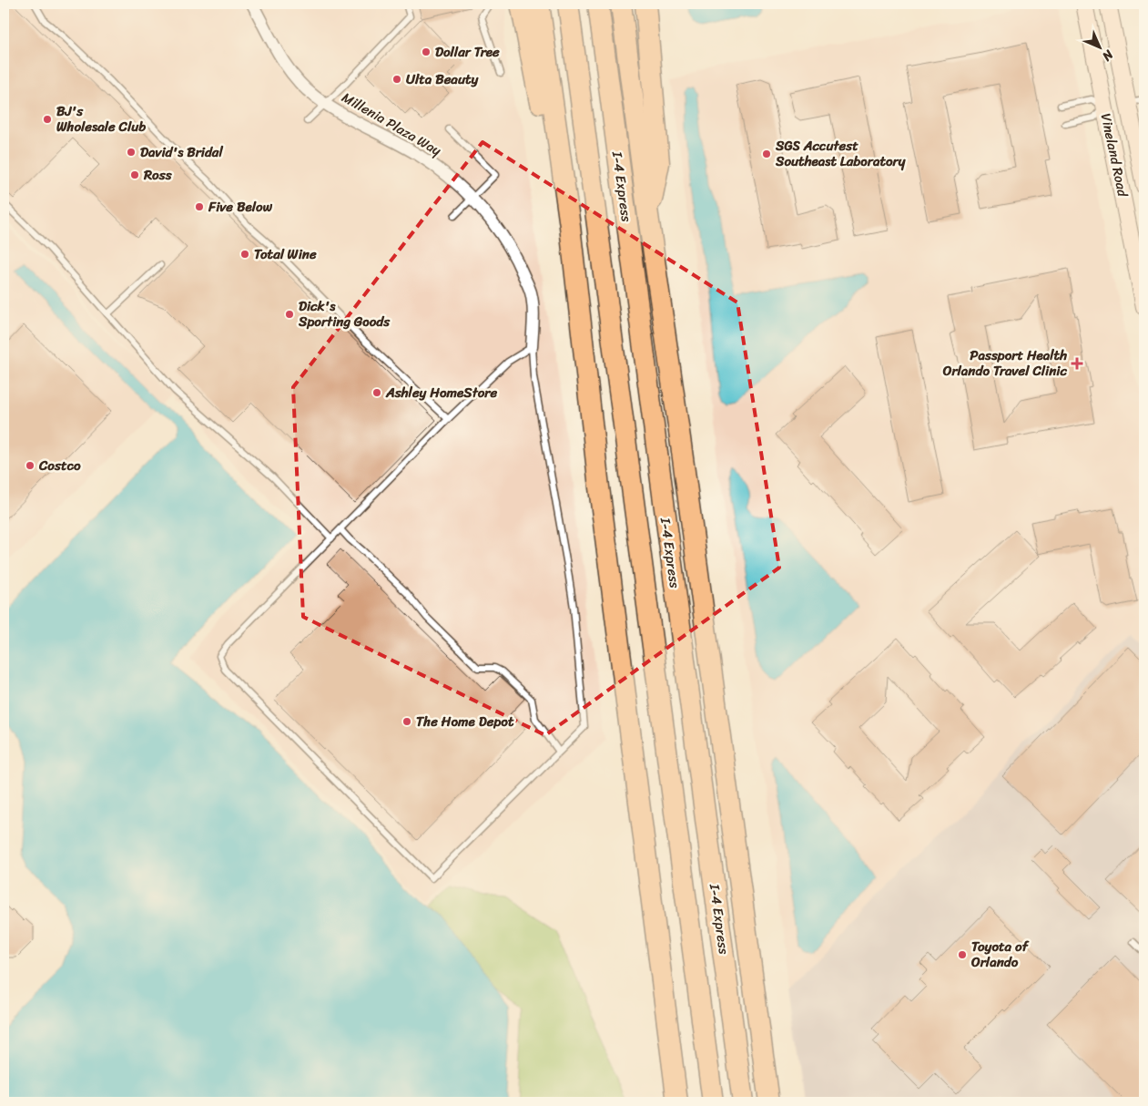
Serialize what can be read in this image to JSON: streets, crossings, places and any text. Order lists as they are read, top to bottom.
{
  "streets": {
    "highway": ["I-4 Express"],
    "street": ["Millenia Plaza Way", "Vineland Road"]
  },
  "places": {
    "other": [
      "Dollar Tree",
      "Ulta Beauty",
      "BJ's Wholesale Club",
      "David's Bridal",
      "SGS Accutest Southeast Laboratory",
      "Ross",
      "Five Below",
      "Total Wine",
      "Dick's Sporting Goods",
      "Ashley HomeStore",
      "Costco",
      "The Home Depot",
      "Toyota of Orlando"
    ],
    "health": ["Passport Health Orlando Travel Clinic"]
  },
  "north": "bottom right"
}
